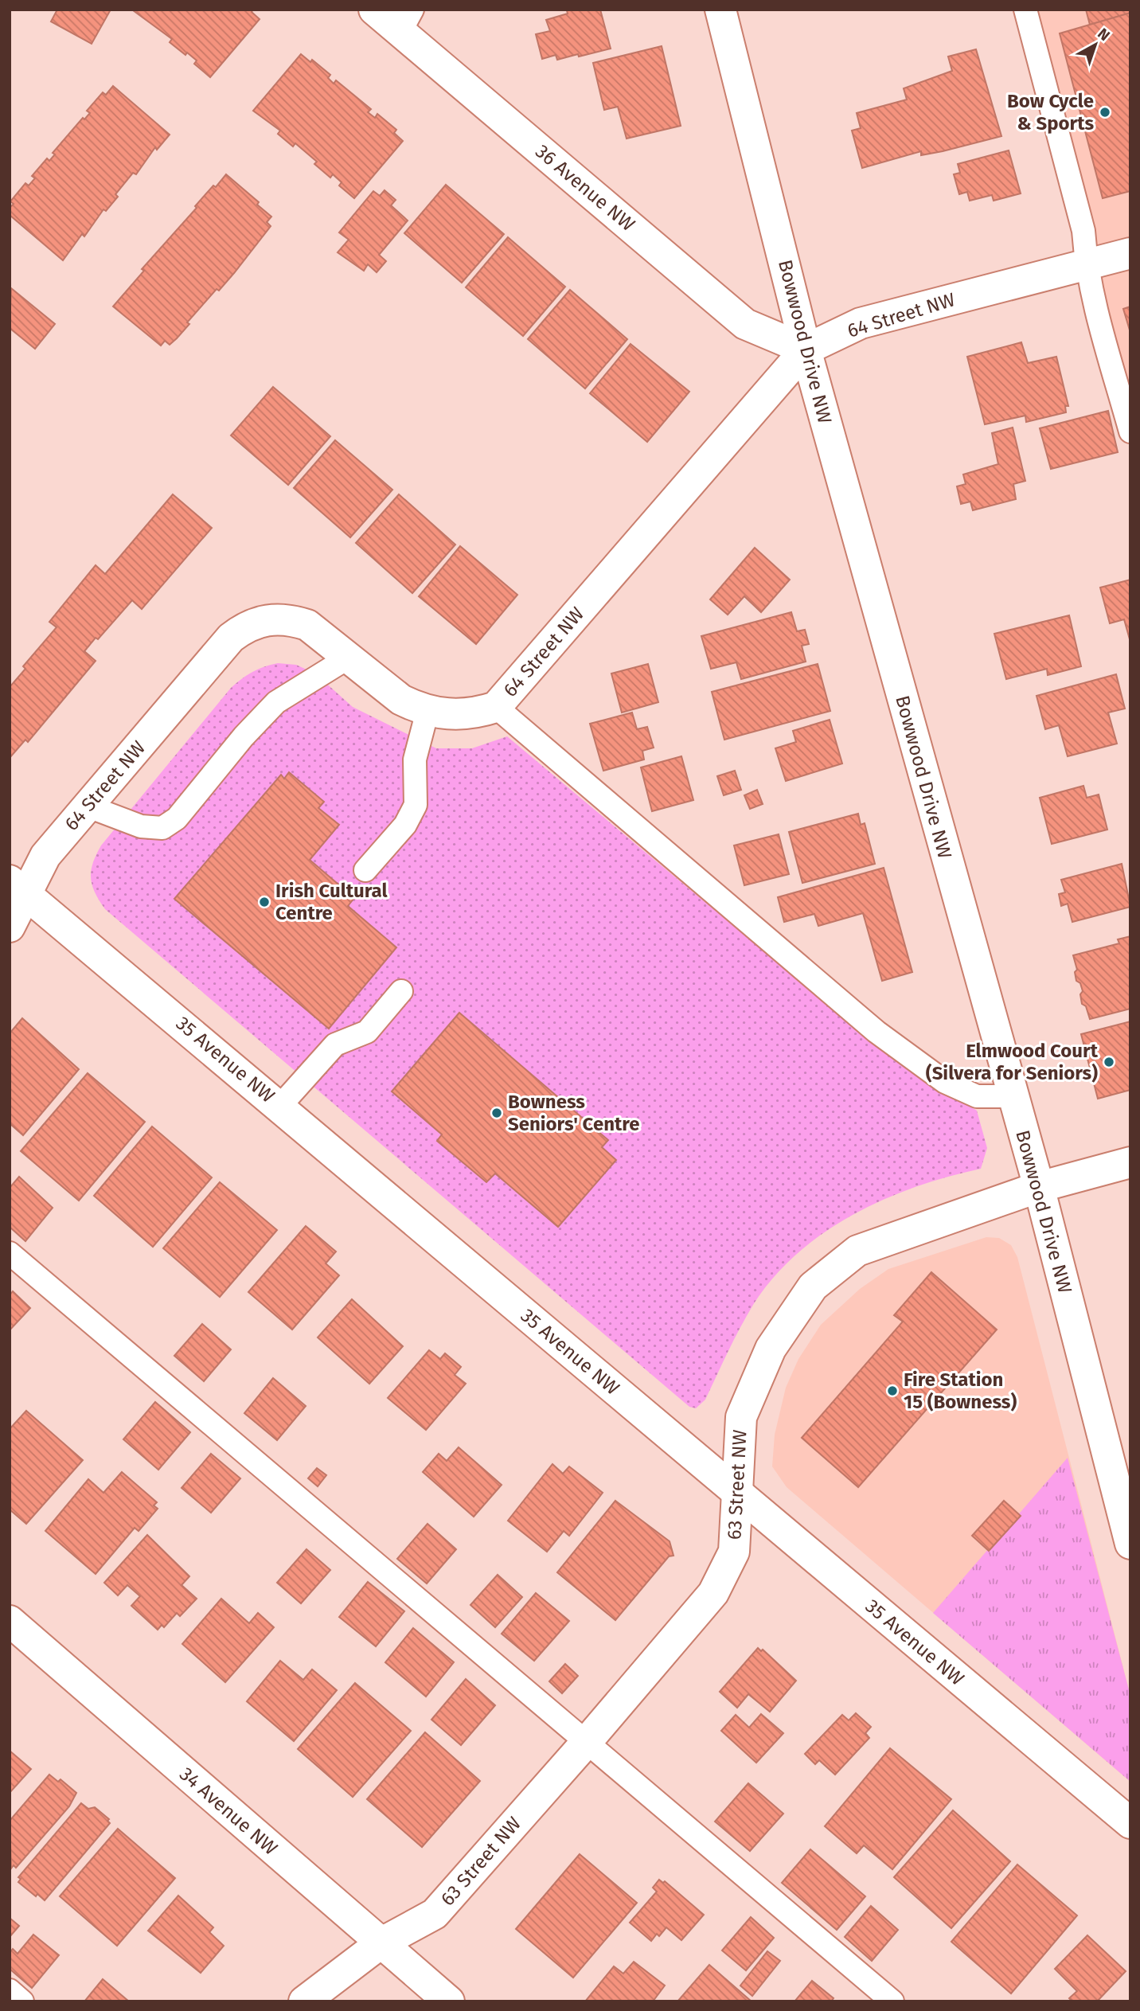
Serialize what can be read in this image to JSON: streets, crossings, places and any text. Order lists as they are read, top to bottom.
{
  "streets": {
    "street": [
      "36 Avenue NW",
      "64 Street NW",
      "Bowwood Drive NW",
      "35 Avenue NW",
      "63 Street NW",
      "34 Avenue NW"
    ]
  },
  "crossings": [
    ["36 Avenue NW", "64 Street NW"],
    ["36 Avenue NW", "Bowwood Drive NW"],
    ["64 Street NW", "Bowwood Drive NW"],
    ["64 Street NW", "35 Avenue NW"],
    ["Bowwood Drive NW", "63 Street NW"],
    ["35 Avenue NW", "63 Street NW"],
    ["63 Street NW", "34 Avenue NW"]
  ],
  "places": [
    "Bow Cycle & Sports",
    "Irish Cultural Centre",
    "Elmwood Court (Silvera for Seniors)",
    "Bowness Seniors' Centre",
    "Fire Station 15 (Bowness)"
  ],
  "north": "top right"
}
